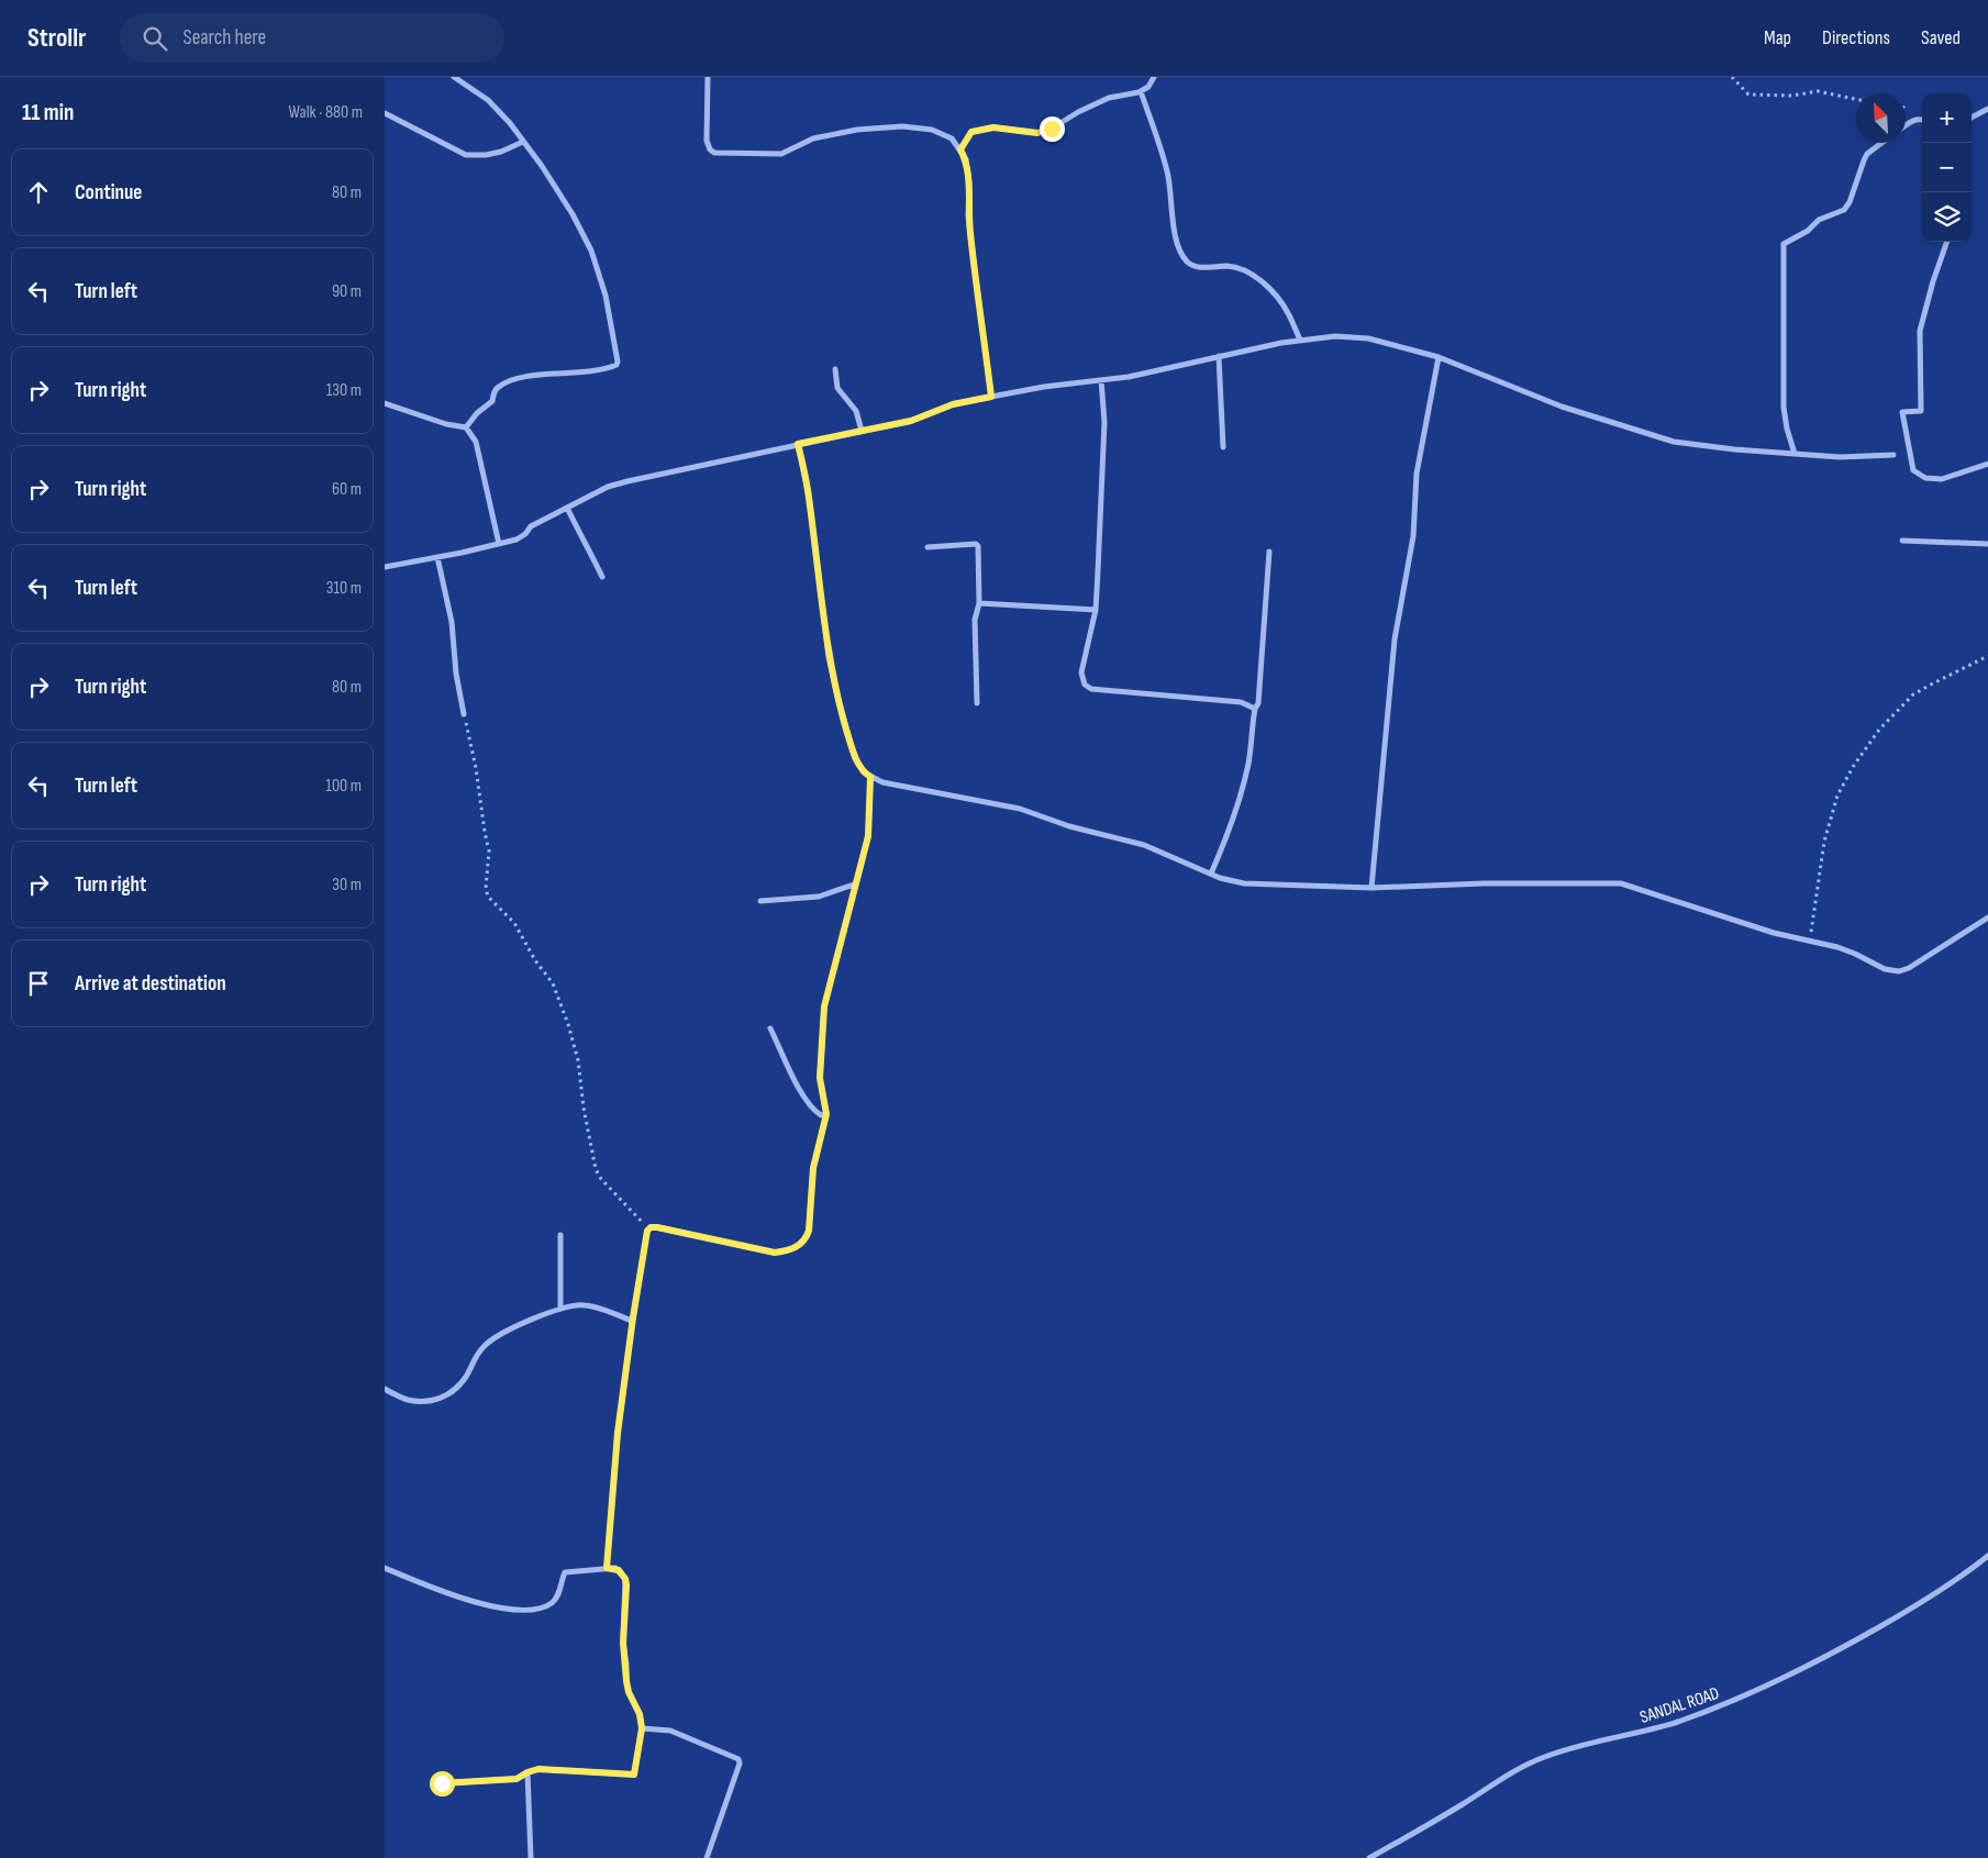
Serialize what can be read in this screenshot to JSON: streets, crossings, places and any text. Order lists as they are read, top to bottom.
{
  "streets": {
    "street": ["SANDAL ROAD"]
  },
  "north": "top left",
  "page": {
    "header": "Strollr",
    "search": "Search here",
    "nav": ["Map", "Directions", "Saved"],
    "heading": ["11 min", "Walk · 880 m"],
    "map_buttons": ["+", "−"],
    "list": [
      ["Continue", "80 m"],
      ["Turn left", "90 m"],
      ["Turn right", "130 m"],
      ["Turn right", "60 m"],
      ["Turn left", "310 m"],
      ["Turn right", "80 m"],
      ["Turn left", "100 m"],
      ["Turn right", "30 m"],
      "Arrive at destination"
    ]
  }
}
